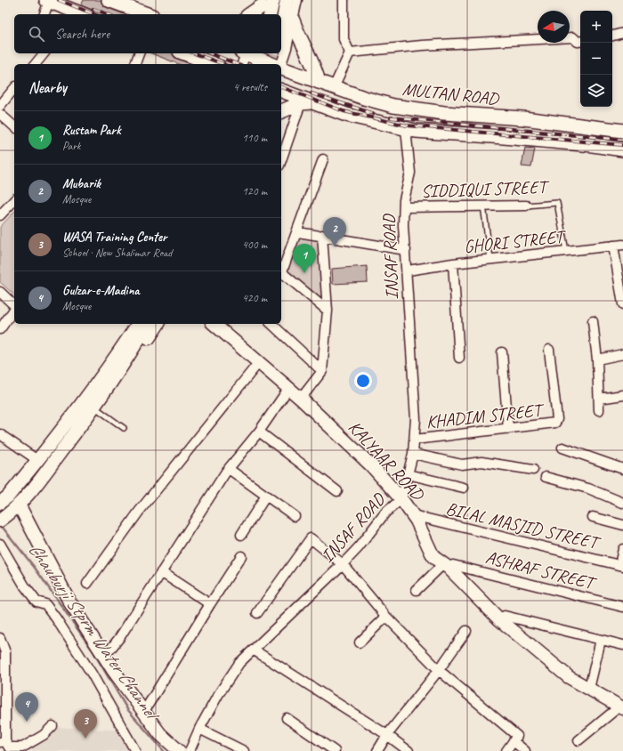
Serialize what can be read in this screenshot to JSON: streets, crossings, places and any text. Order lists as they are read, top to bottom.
{
  "streets": {
    "main road": ["MULTAN ROAD"],
    "street": [
      "SIDDIQUI STREET",
      "GHORI STREET",
      "INSAF ROAD",
      "KHADIM STREET",
      "KALYAAR ROAD",
      "BILAL MASJID STREET",
      "ASHRAF STREET"
    ]
  },
  "crossings": [
    ["SIDDIQUI STREET", "GHORI STREET"],
    ["SIDDIQUI STREET", "INSAF ROAD"],
    ["GHORI STREET", "INSAF ROAD"],
    ["INSAF ROAD", "KHADIM STREET"],
    ["INSAF ROAD", "KALYAAR ROAD"],
    ["KALYAAR ROAD", "BILAL MASJID STREET"],
    ["KALYAAR ROAD", "ASHRAF STREET"]
  ],
  "water": ["Chauburji Stprm Water Channel"],
  "north": "left",
  "page": {
    "map_buttons": ["+", "−"],
    "search": "Search here",
    "heading": ["Nearby", "4 results"],
    "list": [
      {
        "mark": "1",
        "name": "Rustam Park",
        "note": "Park",
        "value": "110 m"
      },
      {
        "mark": "2",
        "name": "Mubarik",
        "note": "Mosque",
        "value": "120 m"
      },
      {
        "mark": "3",
        "name": "WASA Training Center",
        "note": "School · New Shalimar Road",
        "value": "400 m"
      },
      {
        "mark": "4",
        "name": "Gulzar-e-Madina",
        "note": "Mosque",
        "value": "420 m"
      }
    ],
    "pins": [
      "2",
      "1",
      "4",
      "3"
    ]
  }
}
